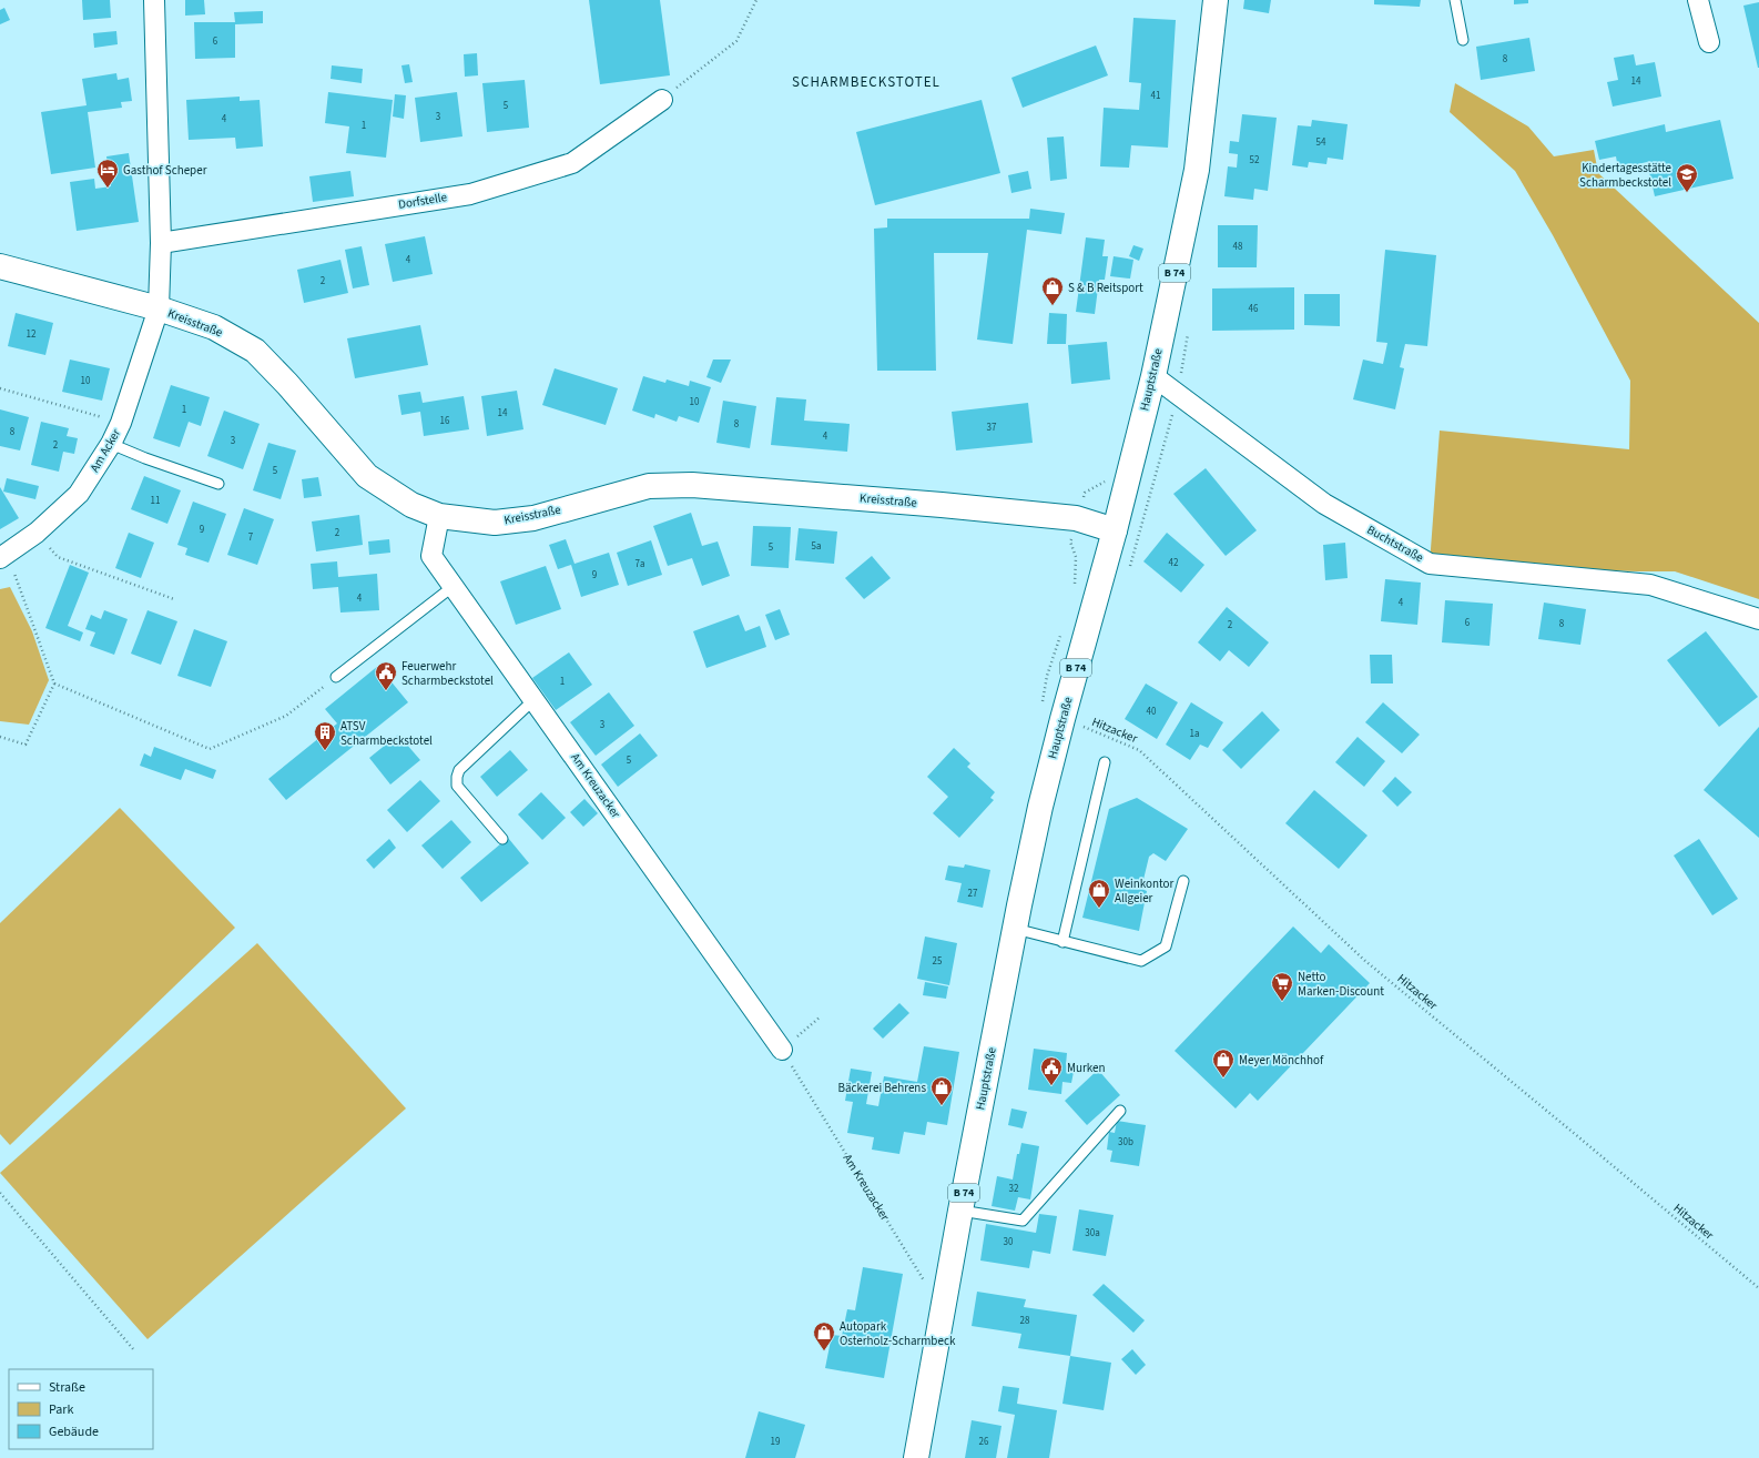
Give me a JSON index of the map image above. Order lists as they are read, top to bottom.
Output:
{
  "streets": {
    "main road": ["B 74", "Kreisstraße", "Hauptstraße"],
    "street": [
      "Dorfstelle",
      "Am Acker",
      "Buchtstraße",
      "Am Kreuzacker"
    ],
    "path": ["Hitzacker"]
  },
  "crossings": [
    ["Dorfstelle", "Am Acker"],
    ["Kreisstraße", "Hauptstraße"],
    ["Kreisstraße", "Am Acker"],
    ["Kreisstraße", "Am Kreuzacker"],
    ["Hauptstraße", "Buchtstraße"],
    ["Hauptstraße", "Hitzacker"],
    ["Hauptstraße", "Am Kreuzacker"]
  ],
  "districts": ["SCHARMBECKSTOTEL"],
  "places": {
    "hotel": ["Gasthof Scheper"],
    "school or university": ["Kindertagesstätte Scharmbeckstotel"],
    "shop": [
      "S & B Reitsport",
      "Weinkontor Allgeier",
      "Meyer Mönchhof",
      "Bäckerei Behrens",
      "Autopark Osterholz-Scharmbeck"
    ],
    "public building": ["Feuerwehr Scharmbeckstotel", "Murken"],
    "building": ["ATSV Scharmbeckstotel"],
    "supermarket": ["Netto Marken-Discount"]
  },
  "house_numbers": [
    "6",
    "8",
    "14",
    "41",
    "5",
    "3",
    "4",
    "1",
    "54",
    "52",
    "48",
    "4",
    "2",
    "46",
    "12",
    "10",
    "10",
    "1",
    "14",
    "16",
    "8",
    "37",
    "8",
    "4",
    "3",
    "2",
    "5",
    "11",
    "9",
    "2",
    "7",
    "5a",
    "5",
    "42",
    "7a",
    "9",
    "4",
    "4",
    "6",
    "8",
    "2",
    "1",
    "40",
    "3",
    "1a",
    "5",
    "27",
    "25",
    "30b",
    "32",
    "30a",
    "30",
    "28",
    "19",
    "26"
  ],
  "legend": ["Straße", "Park", "Gebäude"]
}
